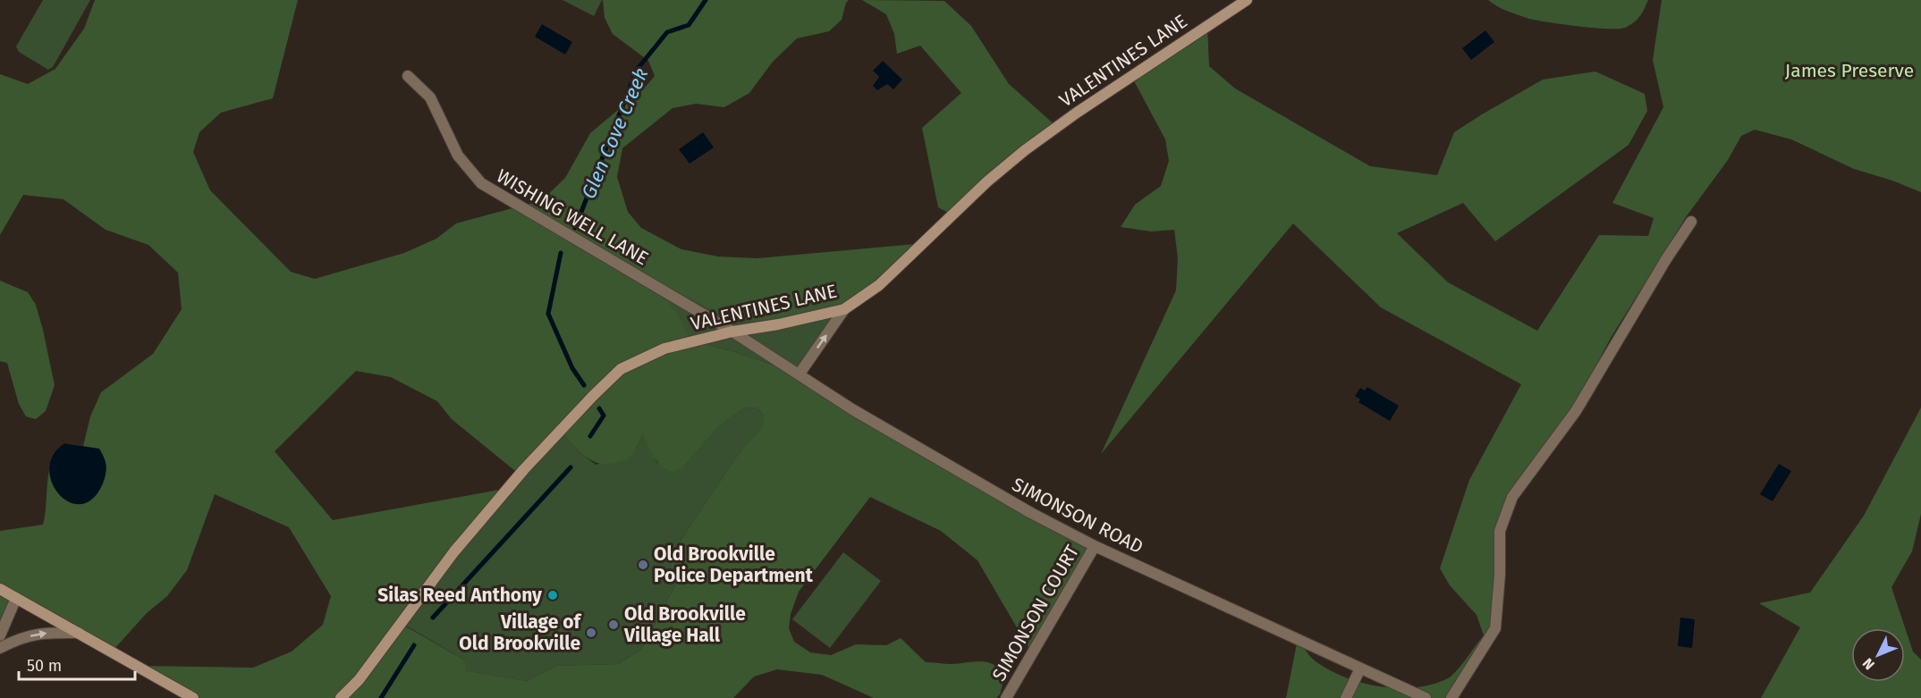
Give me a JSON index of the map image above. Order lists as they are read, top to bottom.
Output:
{
  "streets": {
    "street": [
      "VALENTINES LANE",
      "WISHING WELL LANE",
      "SIMONSON ROAD",
      "SIMONSON COURT"
    ]
  },
  "crossings": [
    ["VALENTINES LANE", "WISHING WELL LANE"],
    ["VALENTINES LANE", "SIMONSON ROAD"],
    ["WISHING WELL LANE", "SIMONSON ROAD"],
    ["SIMONSON ROAD", "SIMONSON COURT"]
  ],
  "water": ["Glen Cove Creek"],
  "parks": ["James Preserve"],
  "places": [
    "Old Brookville Police Department",
    "Silas Reed Anthony",
    "Old Brookville Village Hall",
    "Village of Old Brookville"
  ],
  "scale_bar": "50 m",
  "north": "bottom left"
}
